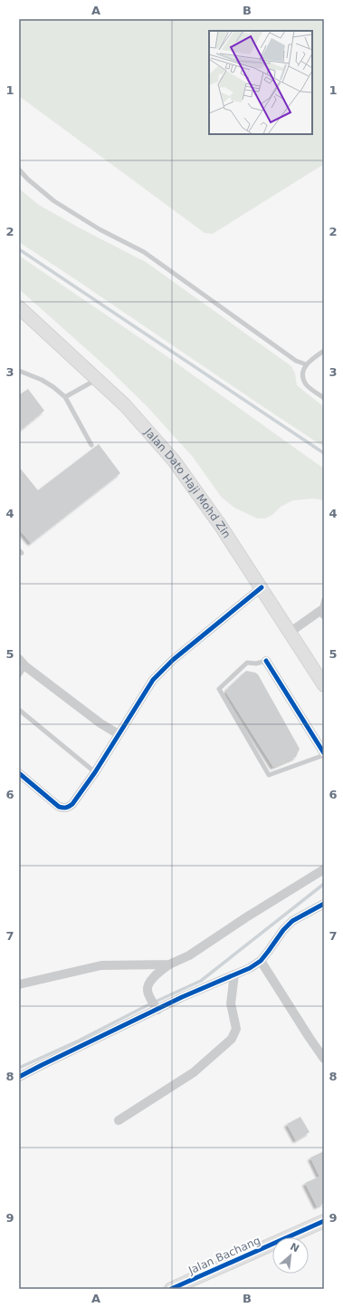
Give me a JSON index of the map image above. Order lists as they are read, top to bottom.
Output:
{
  "streets": {
    "main road": ["Jalan Dato Haji Mohd Zin", "Jalan Bachang"]
  },
  "north": "top right",
  "grid": {
    "columns": ["A", "B"],
    "rows": [
      "1",
      "2",
      "3",
      "4",
      "5",
      "6",
      "7",
      "8",
      "9"
    ]
  }
}
